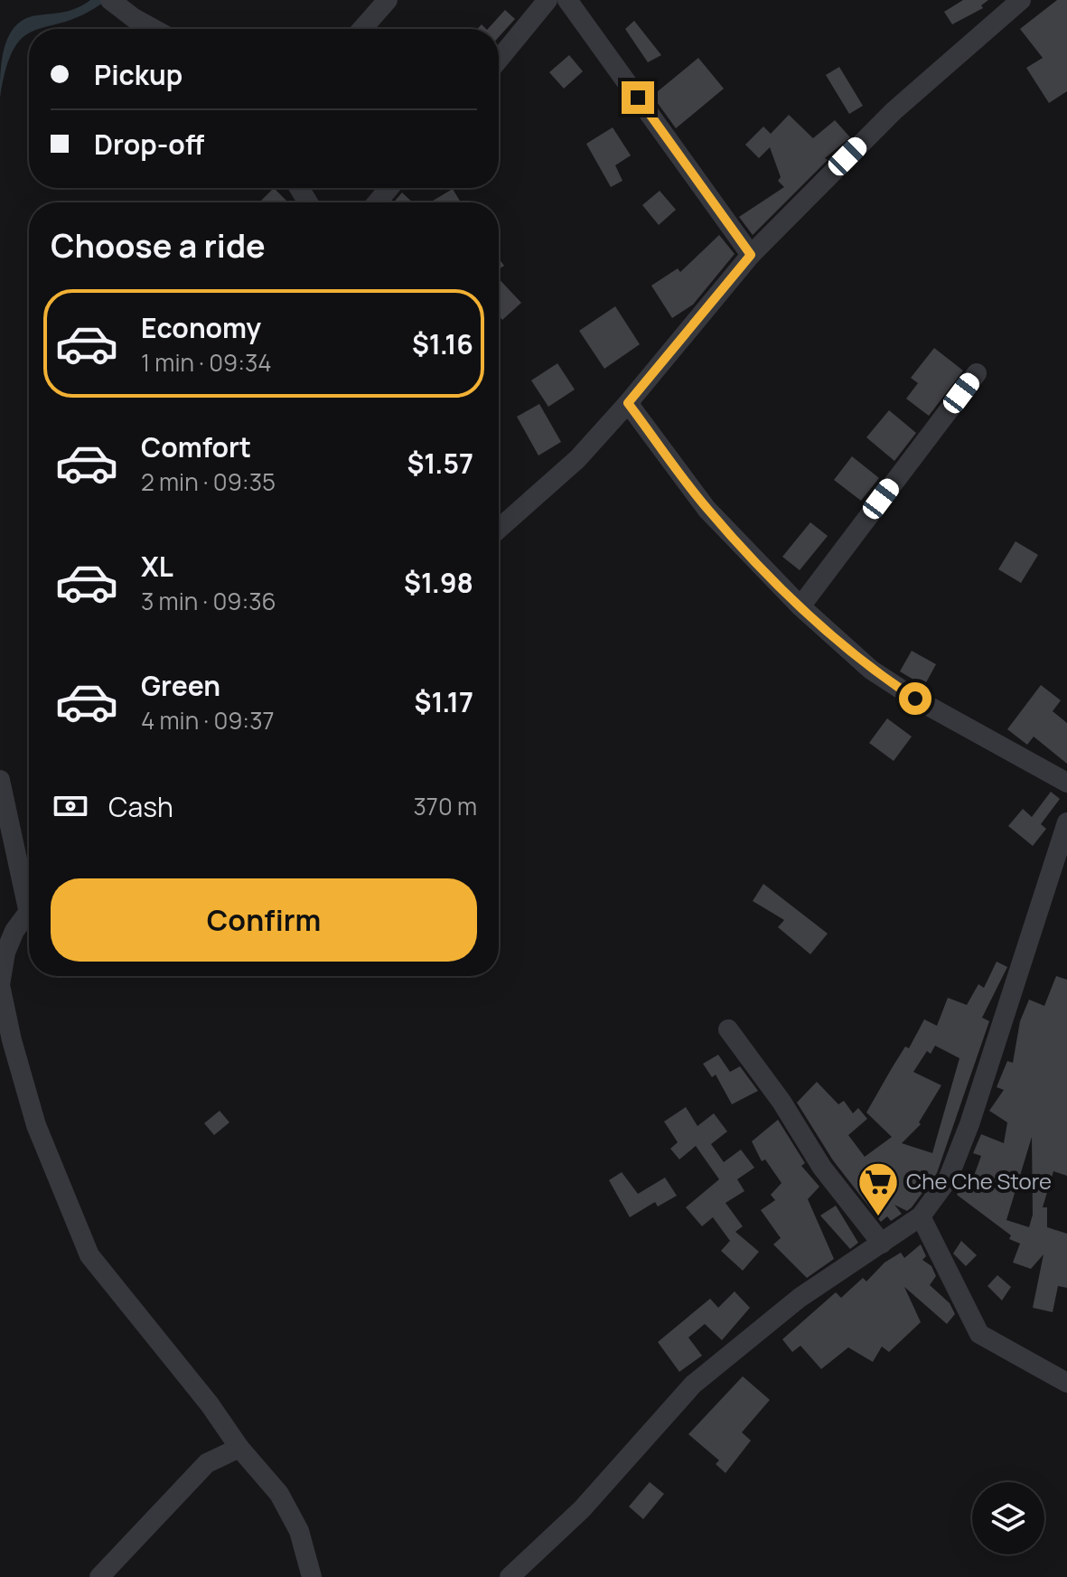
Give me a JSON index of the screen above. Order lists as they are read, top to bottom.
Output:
{
  "places": {
    "supermarket": ["Che Che Store"]
  },
  "page": {
    "banner": ["Pickup", "Drop-off"],
    "heading": "Choose a ride",
    "list": [
      {
        "name": "Economy",
        "note": "1 min · 09:34",
        "value": "$1.16"
      },
      {
        "name": "Comfort",
        "note": "2 min · 09:35",
        "value": "$1.57"
      },
      {
        "name": "XL",
        "note": "3 min · 09:36",
        "value": "$1.98"
      },
      {
        "name": "Green",
        "note": "4 min · 09:37",
        "value": "$1.17"
      }
    ],
    "pay": ["Cash", "370 m"],
    "buttons": "Confirm"
  }
}
